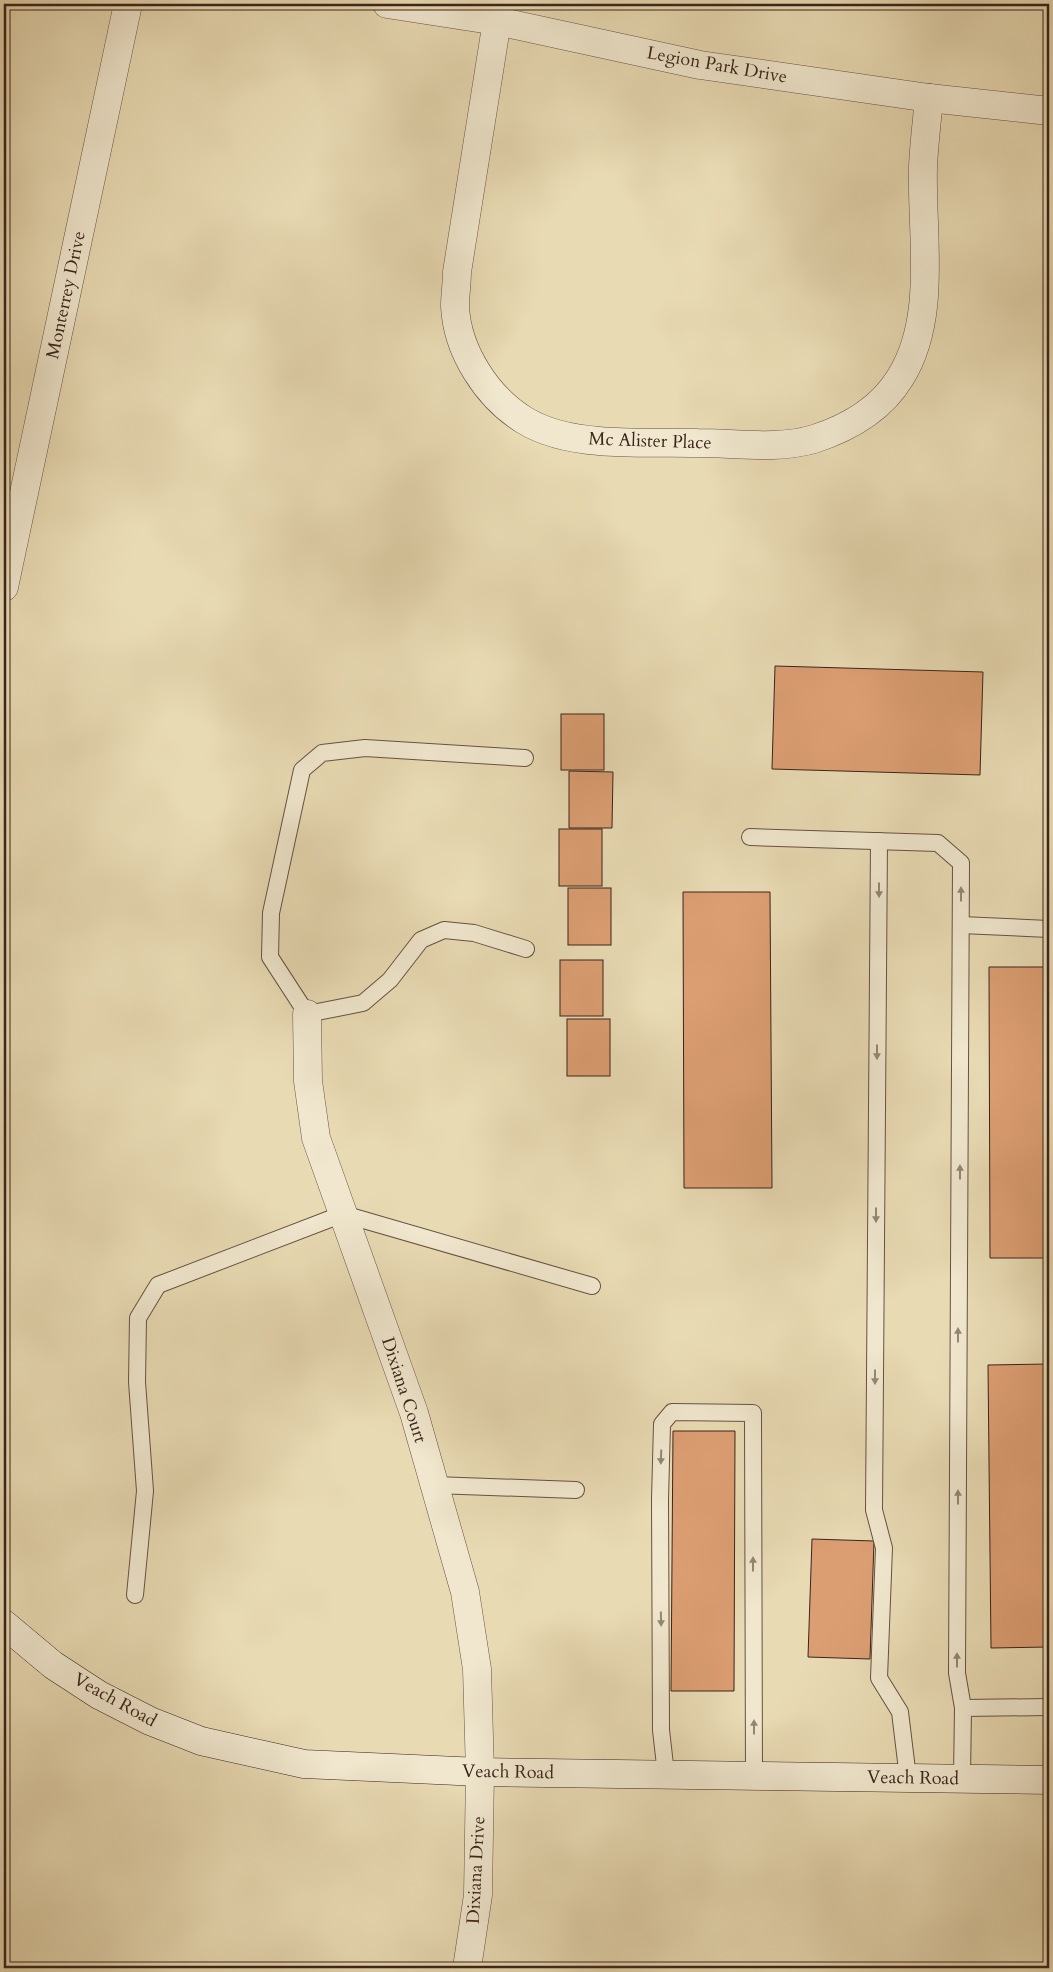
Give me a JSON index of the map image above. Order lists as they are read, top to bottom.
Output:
{
  "streets": {
    "street": [
      "Legion Park Drive",
      "Monterrey Drive",
      "Mc Alister Place",
      "Dixiana Court",
      "Veach Road",
      "Dixiana Drive"
    ]
  },
  "crossings": [
    ["Legion Park Drive", "Mc Alister Place"],
    ["Dixiana Court", "Veach Road"],
    ["Dixiana Court", "Dixiana Drive"],
    ["Veach Road", "Dixiana Drive"]
  ]
}
